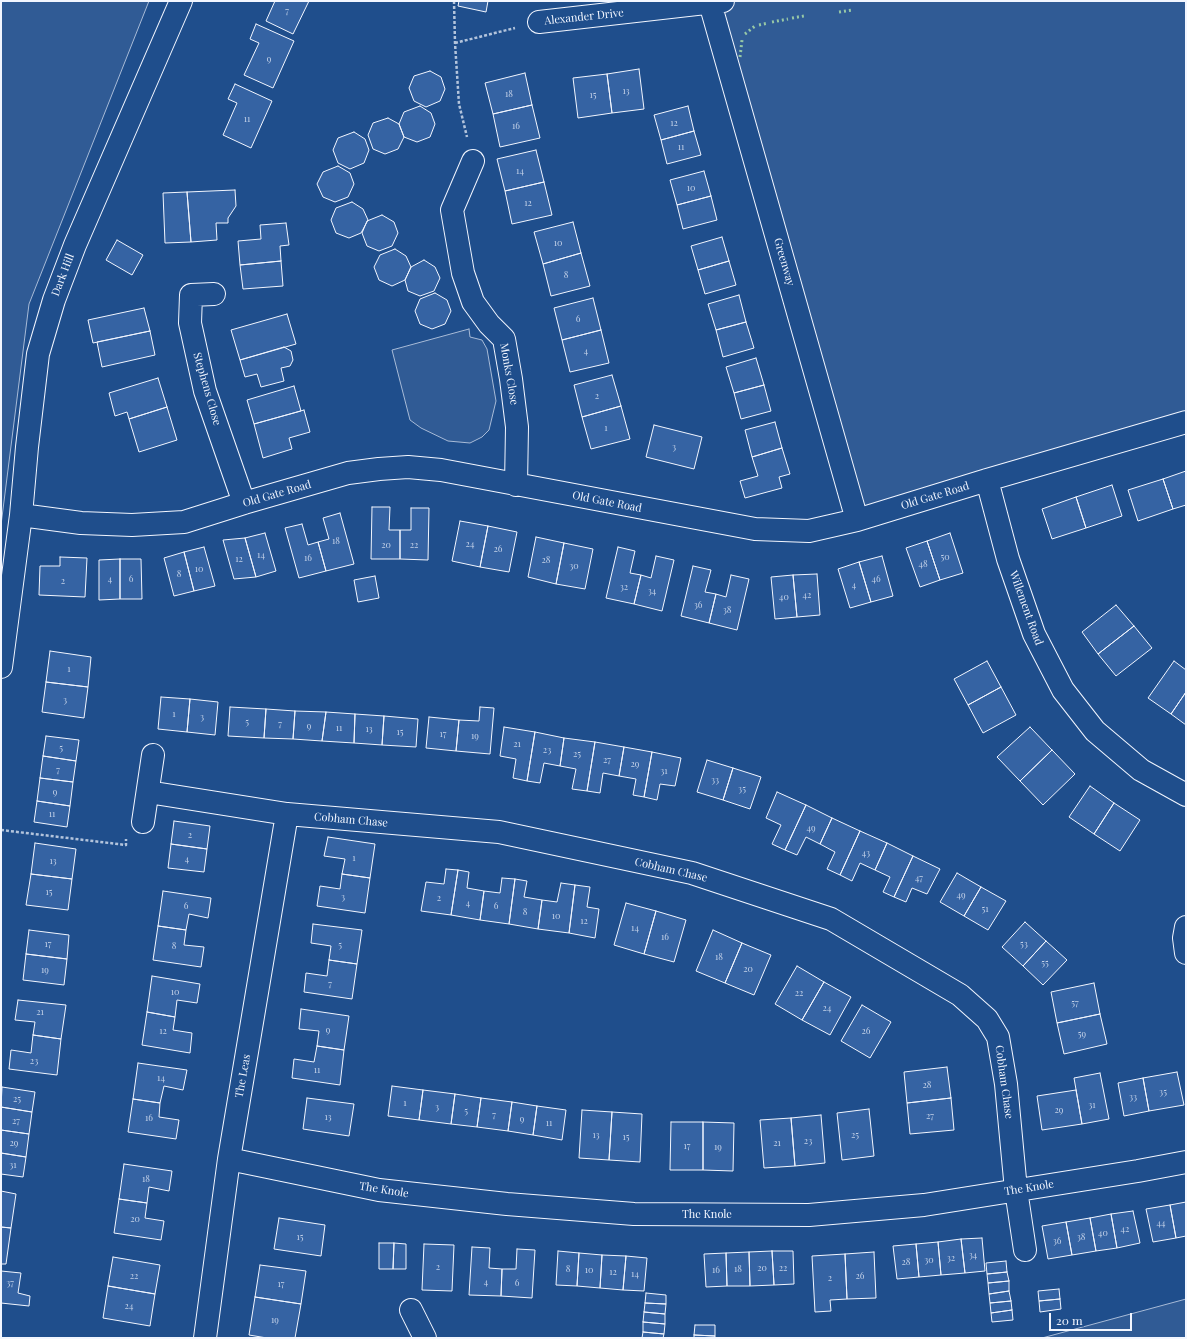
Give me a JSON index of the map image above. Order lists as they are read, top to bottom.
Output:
{
  "streets": {
    "street": [
      "Alexander Drive",
      "Greenway",
      "Dark Hill",
      "Monks Close",
      "Stephens Close",
      "Old Gate Road",
      "Willement Road",
      "Cobham Chase",
      "The Leas",
      "The Knole"
    ]
  },
  "crossings": [
    ["Alexander Drive", "Greenway"],
    ["Greenway", "Old Gate Road"],
    ["Dark Hill", "Old Gate Road"],
    ["Monks Close", "Old Gate Road"],
    ["Stephens Close", "Old Gate Road"],
    ["Old Gate Road", "Willement Road"],
    ["Cobham Chase", "The Leas"],
    ["Cobham Chase", "The Knole"],
    ["The Leas", "The Knole"]
  ],
  "house_numbers": [
    "7",
    "9",
    "13",
    "18",
    "15",
    "11",
    "12",
    "16",
    "11",
    "14",
    "10",
    "12",
    "10",
    "8",
    "6",
    "4",
    "2",
    "1",
    "3",
    "18",
    "24",
    "20",
    "22",
    "26",
    "14",
    "50",
    "16",
    "12",
    "28",
    "48",
    "30",
    "10",
    "8",
    "4",
    "6",
    "46",
    "2",
    "4",
    "32",
    "34",
    "42",
    "40",
    "36",
    "38",
    "1",
    "3",
    "1",
    "3",
    "5",
    "7",
    "9",
    "11",
    "13",
    "15",
    "17",
    "19",
    "21",
    "5",
    "23",
    "25",
    "27",
    "29",
    "7",
    "31",
    "33",
    "35",
    "9",
    "11",
    "49",
    "2",
    "43",
    "1",
    "4",
    "13",
    "47",
    "15",
    "49",
    "3",
    "2",
    "4",
    "6",
    "6",
    "51",
    "8",
    "10",
    "12",
    "14",
    "16",
    "17",
    "53",
    "5",
    "8",
    "18",
    "55",
    "20",
    "19",
    "7",
    "10",
    "22",
    "57",
    "24",
    "21",
    "9",
    "12",
    "26",
    "59",
    "23",
    "11",
    "14",
    "28",
    "35",
    "33",
    "25",
    "1",
    "31",
    "3",
    "29",
    "5",
    "7",
    "27",
    "13",
    "16",
    "9",
    "27",
    "11",
    "13",
    "25",
    "15",
    "23",
    "29",
    "21",
    "17",
    "19",
    "31",
    "18",
    "20",
    "44",
    "42",
    "40",
    "15",
    "38",
    "36",
    "34",
    "32",
    "30",
    "28",
    "2",
    "20",
    "22",
    "8",
    "18",
    "10",
    "16",
    "12",
    "14",
    "22",
    "26",
    "2",
    "4",
    "37",
    "6",
    "17",
    "24",
    "19"
  ],
  "scale_bar": "20 m"
}
